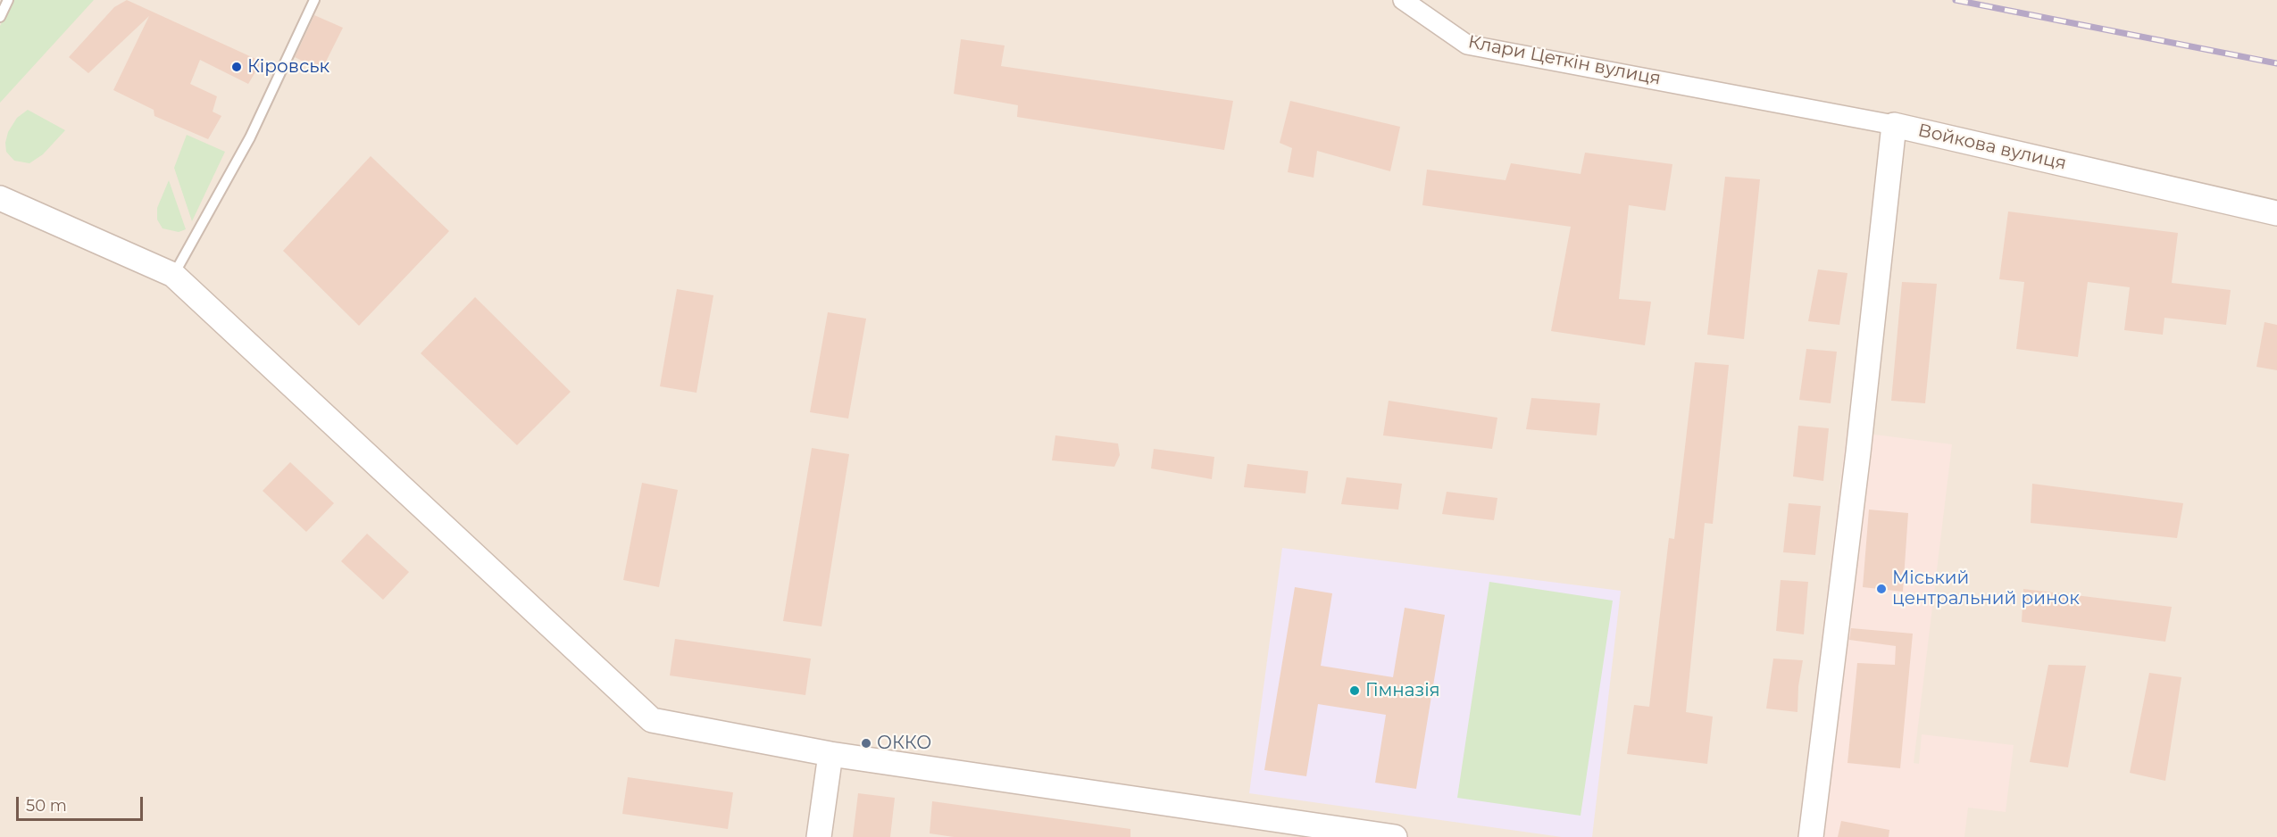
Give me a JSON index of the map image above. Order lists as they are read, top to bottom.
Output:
{
  "streets": {
    "street": ["Клари Цеткін вулиця", "Войкова вулиця"]
  },
  "crossings": [
    ["Клари Цеткін вулиця", "Войкова вулиця"]
  ],
  "places": [
    "Кіровськ",
    "Міський центральний ринок",
    "Гімназія",
    "ОККО"
  ],
  "scale_bar": "50 m"
}
